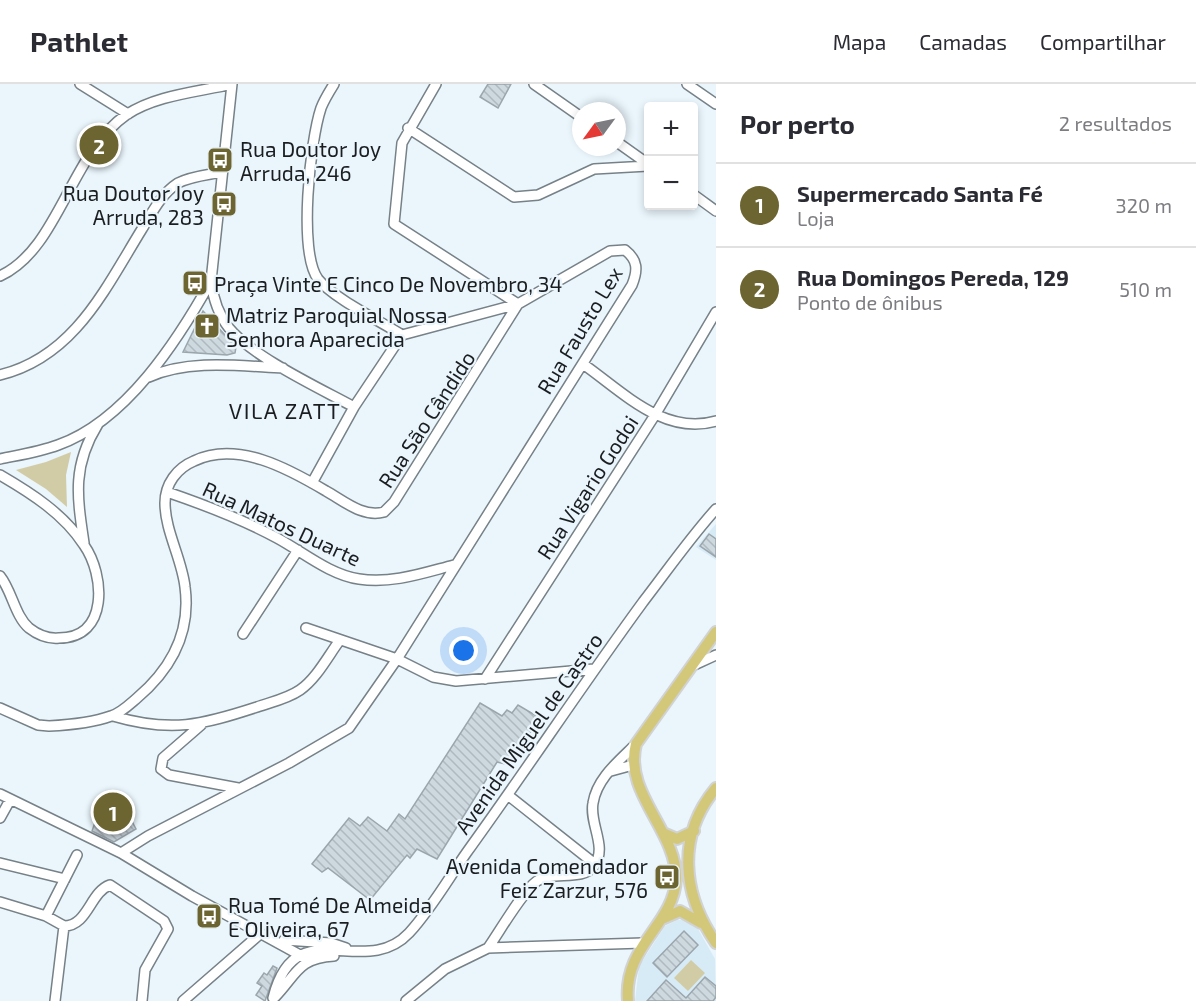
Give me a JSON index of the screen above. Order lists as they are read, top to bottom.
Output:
{
  "streets": {
    "street": [
      "Rua Fausto Lex",
      "Rua São Cândido",
      "Rua Vigario Godoi",
      "Rua Matos Duarte",
      "Avenida Miguel de Castro"
    ]
  },
  "crossings": [
    ["Rua Fausto Lex", "Rua São Cândido"],
    ["Rua Fausto Lex", "Rua Matos Duarte"],
    ["Rua São Cândido", "Rua Matos Duarte"]
  ],
  "districts": ["VILA ZATT"],
  "places": {
    "bus stop": [
      "Rua Doutor Joy Arruda, 246",
      "Rua Doutor Joy Arruda, 283",
      "Praça Vinte E Cinco De Novembro, 34",
      "Avenida Comendador Feiz Zarzur, 576",
      "Rua Tomé De Almeida E Oliveira, 67"
    ],
    "church": ["Matriz Paroquial Nossa Senhora Aparecida"]
  },
  "north": "bottom left",
  "page": {
    "header": "Pathlet",
    "nav": ["Mapa", "Camadas", "Compartilhar"],
    "heading": ["Por perto", "2 resultados"],
    "map_buttons": ["+", "−"],
    "pins": ["2", "1"],
    "list": [
      {
        "mark": "1",
        "name": "Supermercado Santa Fé",
        "note": "Loja",
        "value": "320 m"
      },
      {
        "mark": "2",
        "name": "Rua Domingos Pereda, 129",
        "note": "Ponto de ônibus",
        "value": "510 m"
      }
    ]
  }
}
